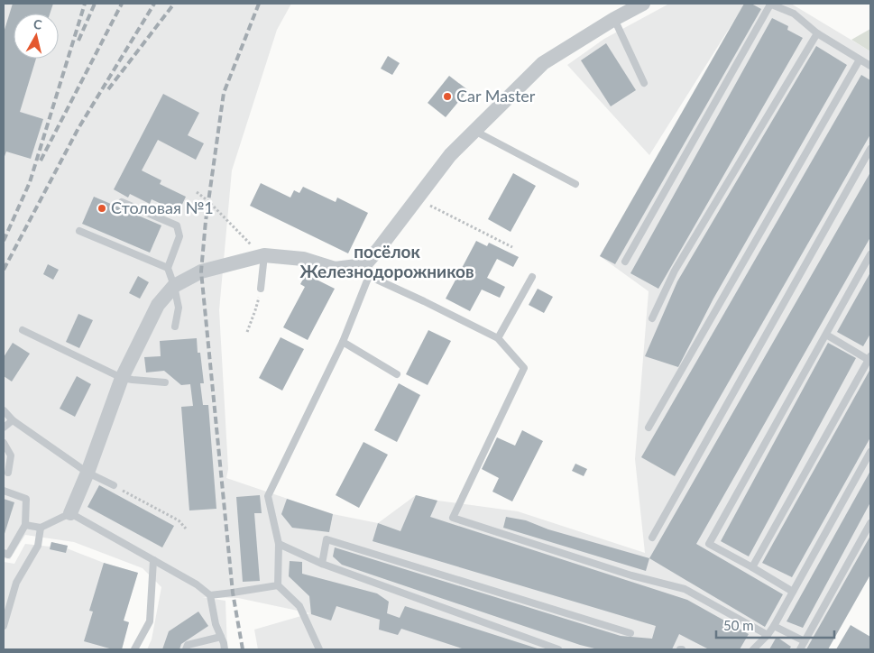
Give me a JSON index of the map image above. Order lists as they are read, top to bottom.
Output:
{
  "districts": ["посёлок Железнодорожников"],
  "places": ["Car Master", "Столовая №1"],
  "scale_bar": "50 m",
  "north": "top"
}
